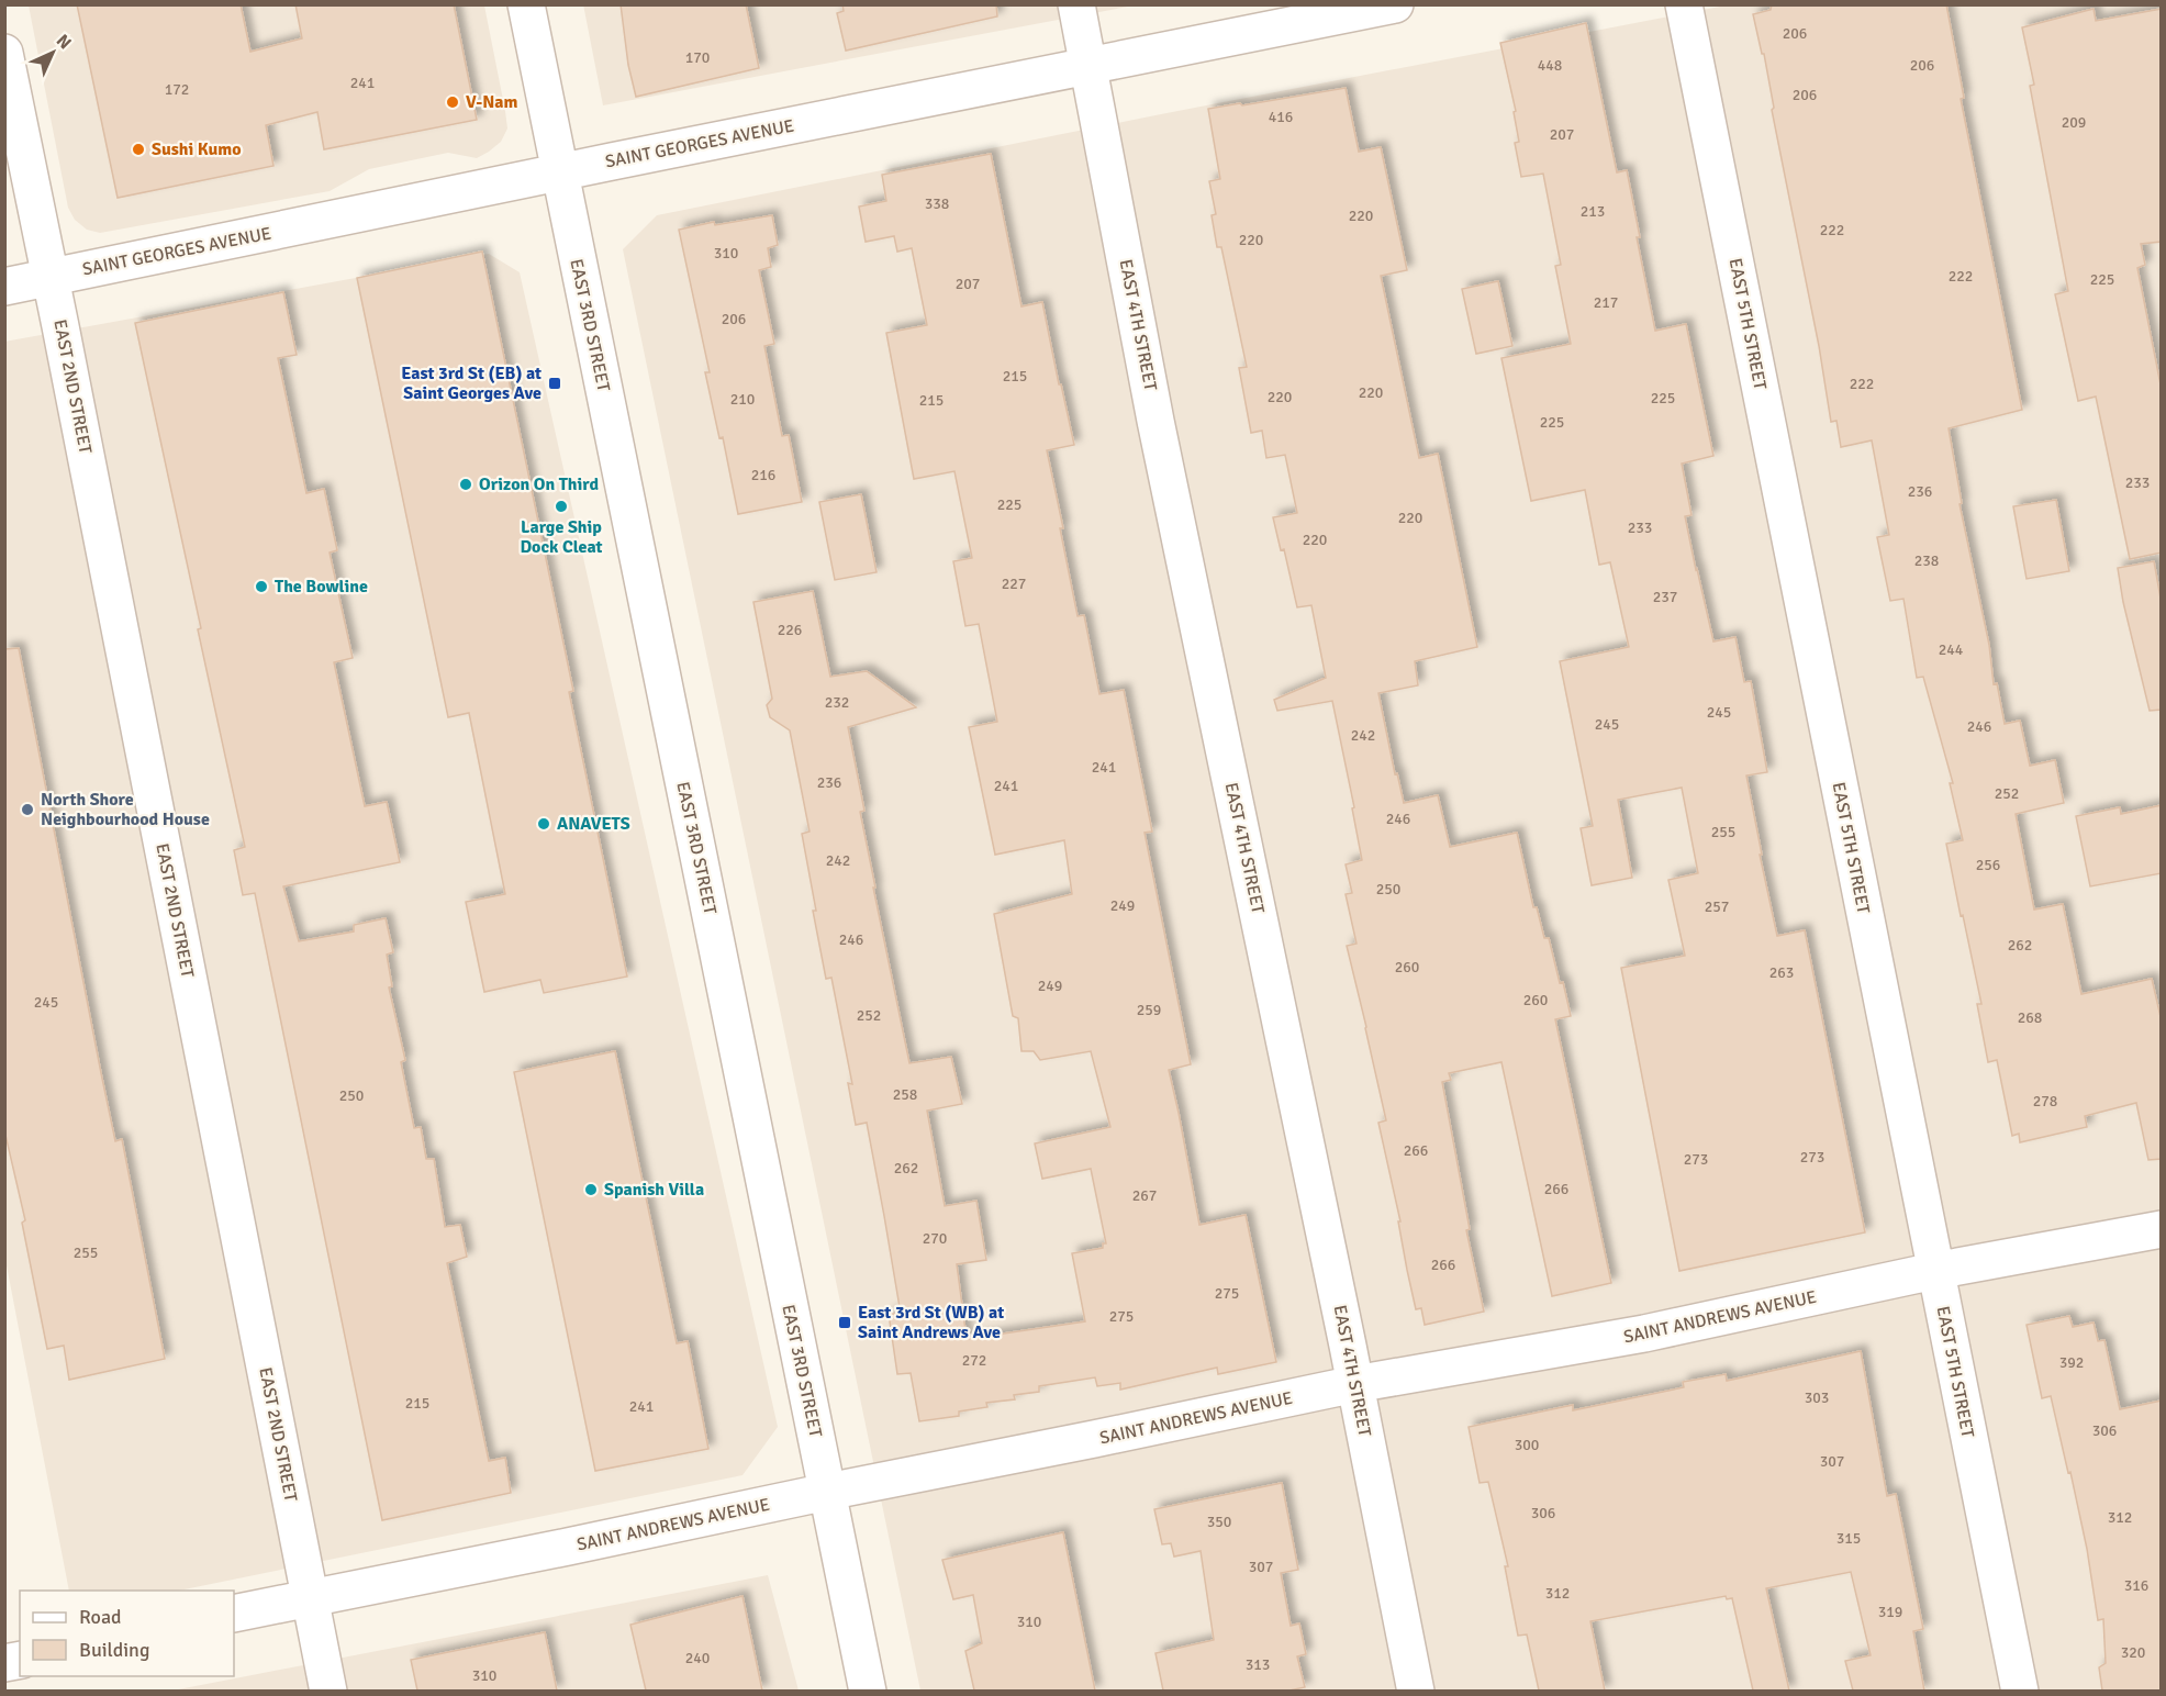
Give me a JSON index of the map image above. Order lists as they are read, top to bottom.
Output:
{
  "streets": {
    "street": [
      "SAINT GEORGES AVENUE",
      "EAST 5TH STREET",
      "EAST 3RD STREET",
      "EAST 4TH STREET",
      "EAST 2ND STREET",
      "SAINT ANDREWS AVENUE"
    ]
  },
  "crossings": [
    ["SAINT GEORGES AVENUE", "EAST 3RD STREET"],
    ["SAINT GEORGES AVENUE", "EAST 4TH STREET"],
    ["SAINT GEORGES AVENUE", "EAST 2ND STREET"],
    ["EAST 5TH STREET", "SAINT ANDREWS AVENUE"],
    ["EAST 3RD STREET", "SAINT ANDREWS AVENUE"],
    ["EAST 4TH STREET", "SAINT ANDREWS AVENUE"],
    ["EAST 2ND STREET", "SAINT ANDREWS AVENUE"]
  ],
  "places": {
    "other": [
      "V-Nam",
      "Sushi Kumo",
      "Orizon On Third",
      "Large Ship Dock Cleat",
      "The Bowline",
      "North Shore Neighbourhood House",
      "ANAVETS",
      "Spanish Villa"
    ],
    "transit": ["East 3rd St (EB) at Saint Georges Ave", "East 3rd St (WB) at Saint Andrews Ave"]
  },
  "house_numbers": [
    "206",
    "170",
    "448",
    "206",
    "241",
    "172",
    "206",
    "416",
    "209",
    "207",
    "338",
    "213",
    "220",
    "222",
    "220",
    "310",
    "222",
    "225",
    "207",
    "217",
    "206",
    "215",
    "222",
    "220",
    "220",
    "225",
    "210",
    "215",
    "225",
    "216",
    "233",
    "236",
    "225",
    "220",
    "233",
    "220",
    "238",
    "227",
    "237",
    "226",
    "244",
    "232",
    "245",
    "245",
    "246",
    "242",
    "241",
    "236",
    "241",
    "252",
    "246",
    "255",
    "242",
    "256",
    "250",
    "249",
    "257",
    "246",
    "262",
    "260",
    "263",
    "249",
    "260",
    "245",
    "259",
    "252",
    "268",
    "258",
    "250",
    "278",
    "266",
    "273",
    "273",
    "262",
    "266",
    "267",
    "270",
    "255",
    "266",
    "275",
    "275",
    "272",
    "392",
    "303",
    "215",
    "241",
    "306",
    "300",
    "307",
    "306",
    "312",
    "350",
    "315",
    "307",
    "316",
    "312",
    "319",
    "310",
    "320",
    "240",
    "313",
    "310"
  ],
  "legend": ["Road", "Building"],
  "north": "top right"
}
